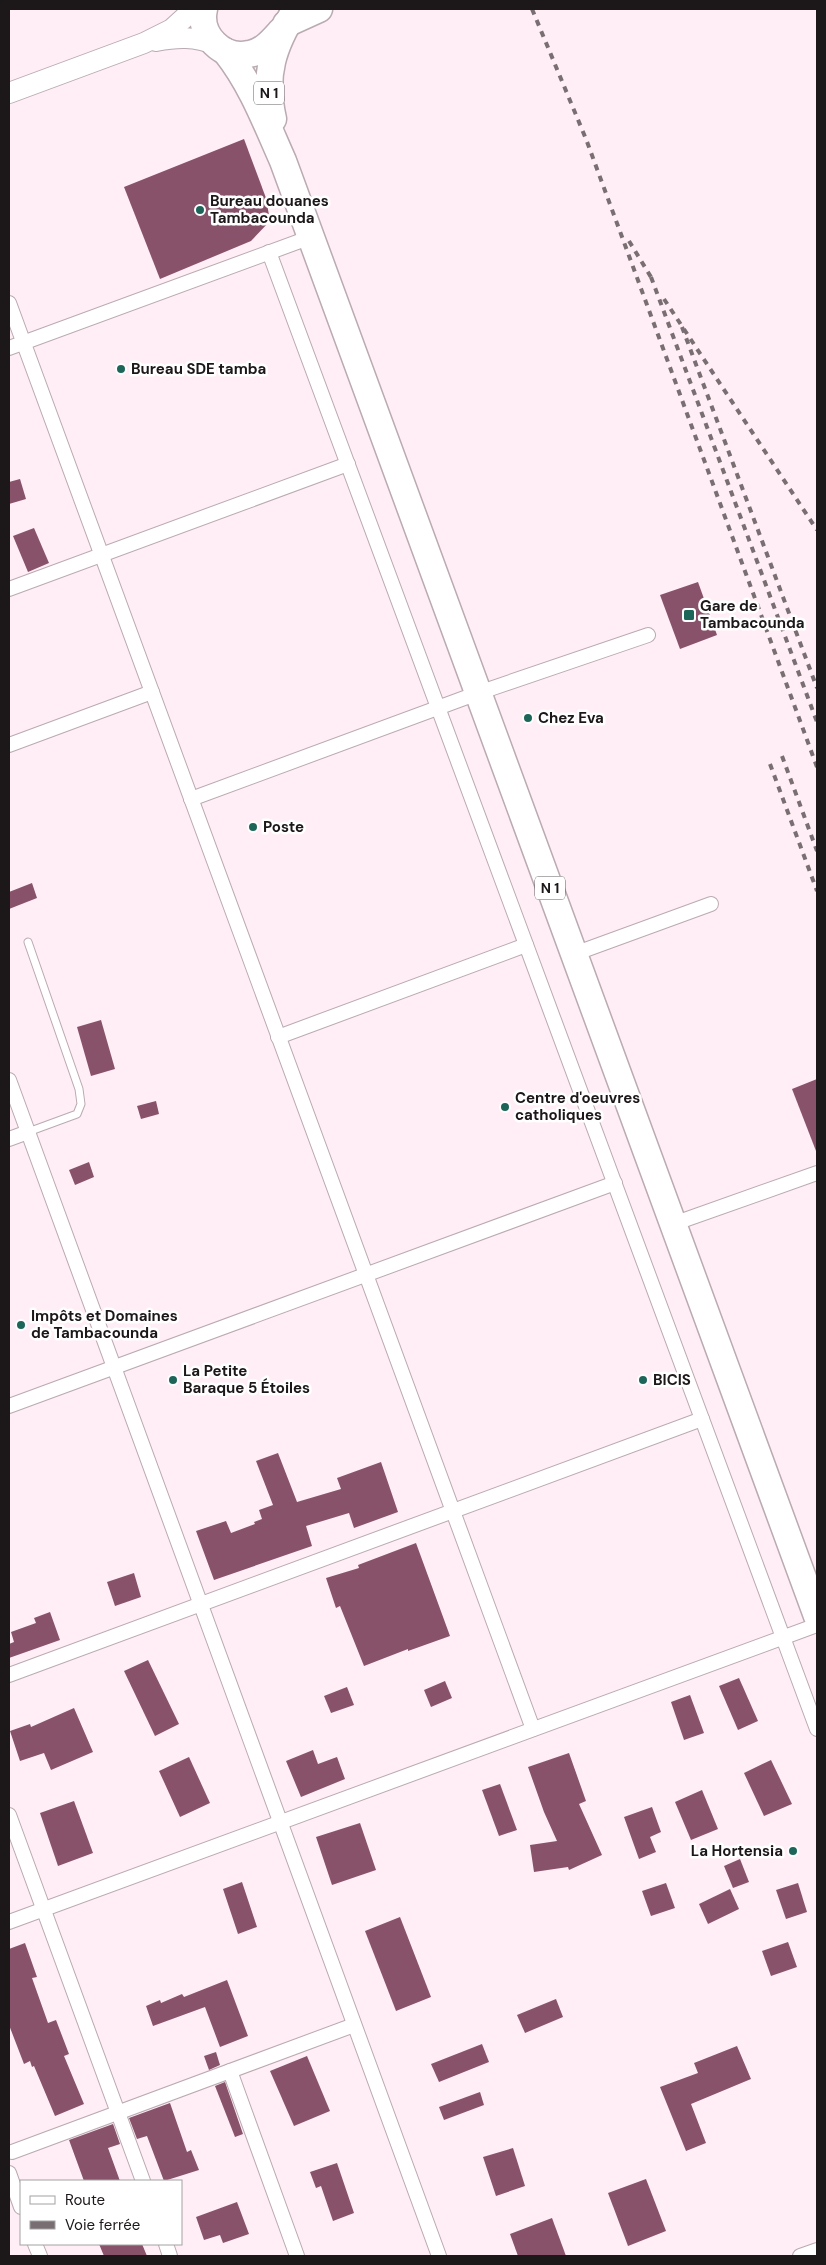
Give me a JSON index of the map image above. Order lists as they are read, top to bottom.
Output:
{
  "streets": {
    "highway": ["N 1"]
  },
  "places": {
    "other": [
      "Bureau douanes Tambacounda",
      "Bureau SDE tamba",
      "Chez Eva",
      "Poste",
      "Centre d'oeuvres catholiques",
      "Impôts et Domaines de Tambacounda",
      "La Petite Baraque 5 Étoiles",
      "BICIS",
      "La Hortensia"
    ],
    "transit": ["Gare de Tambacounda"]
  },
  "legend": ["Route", "Voie ferrée"]
}
